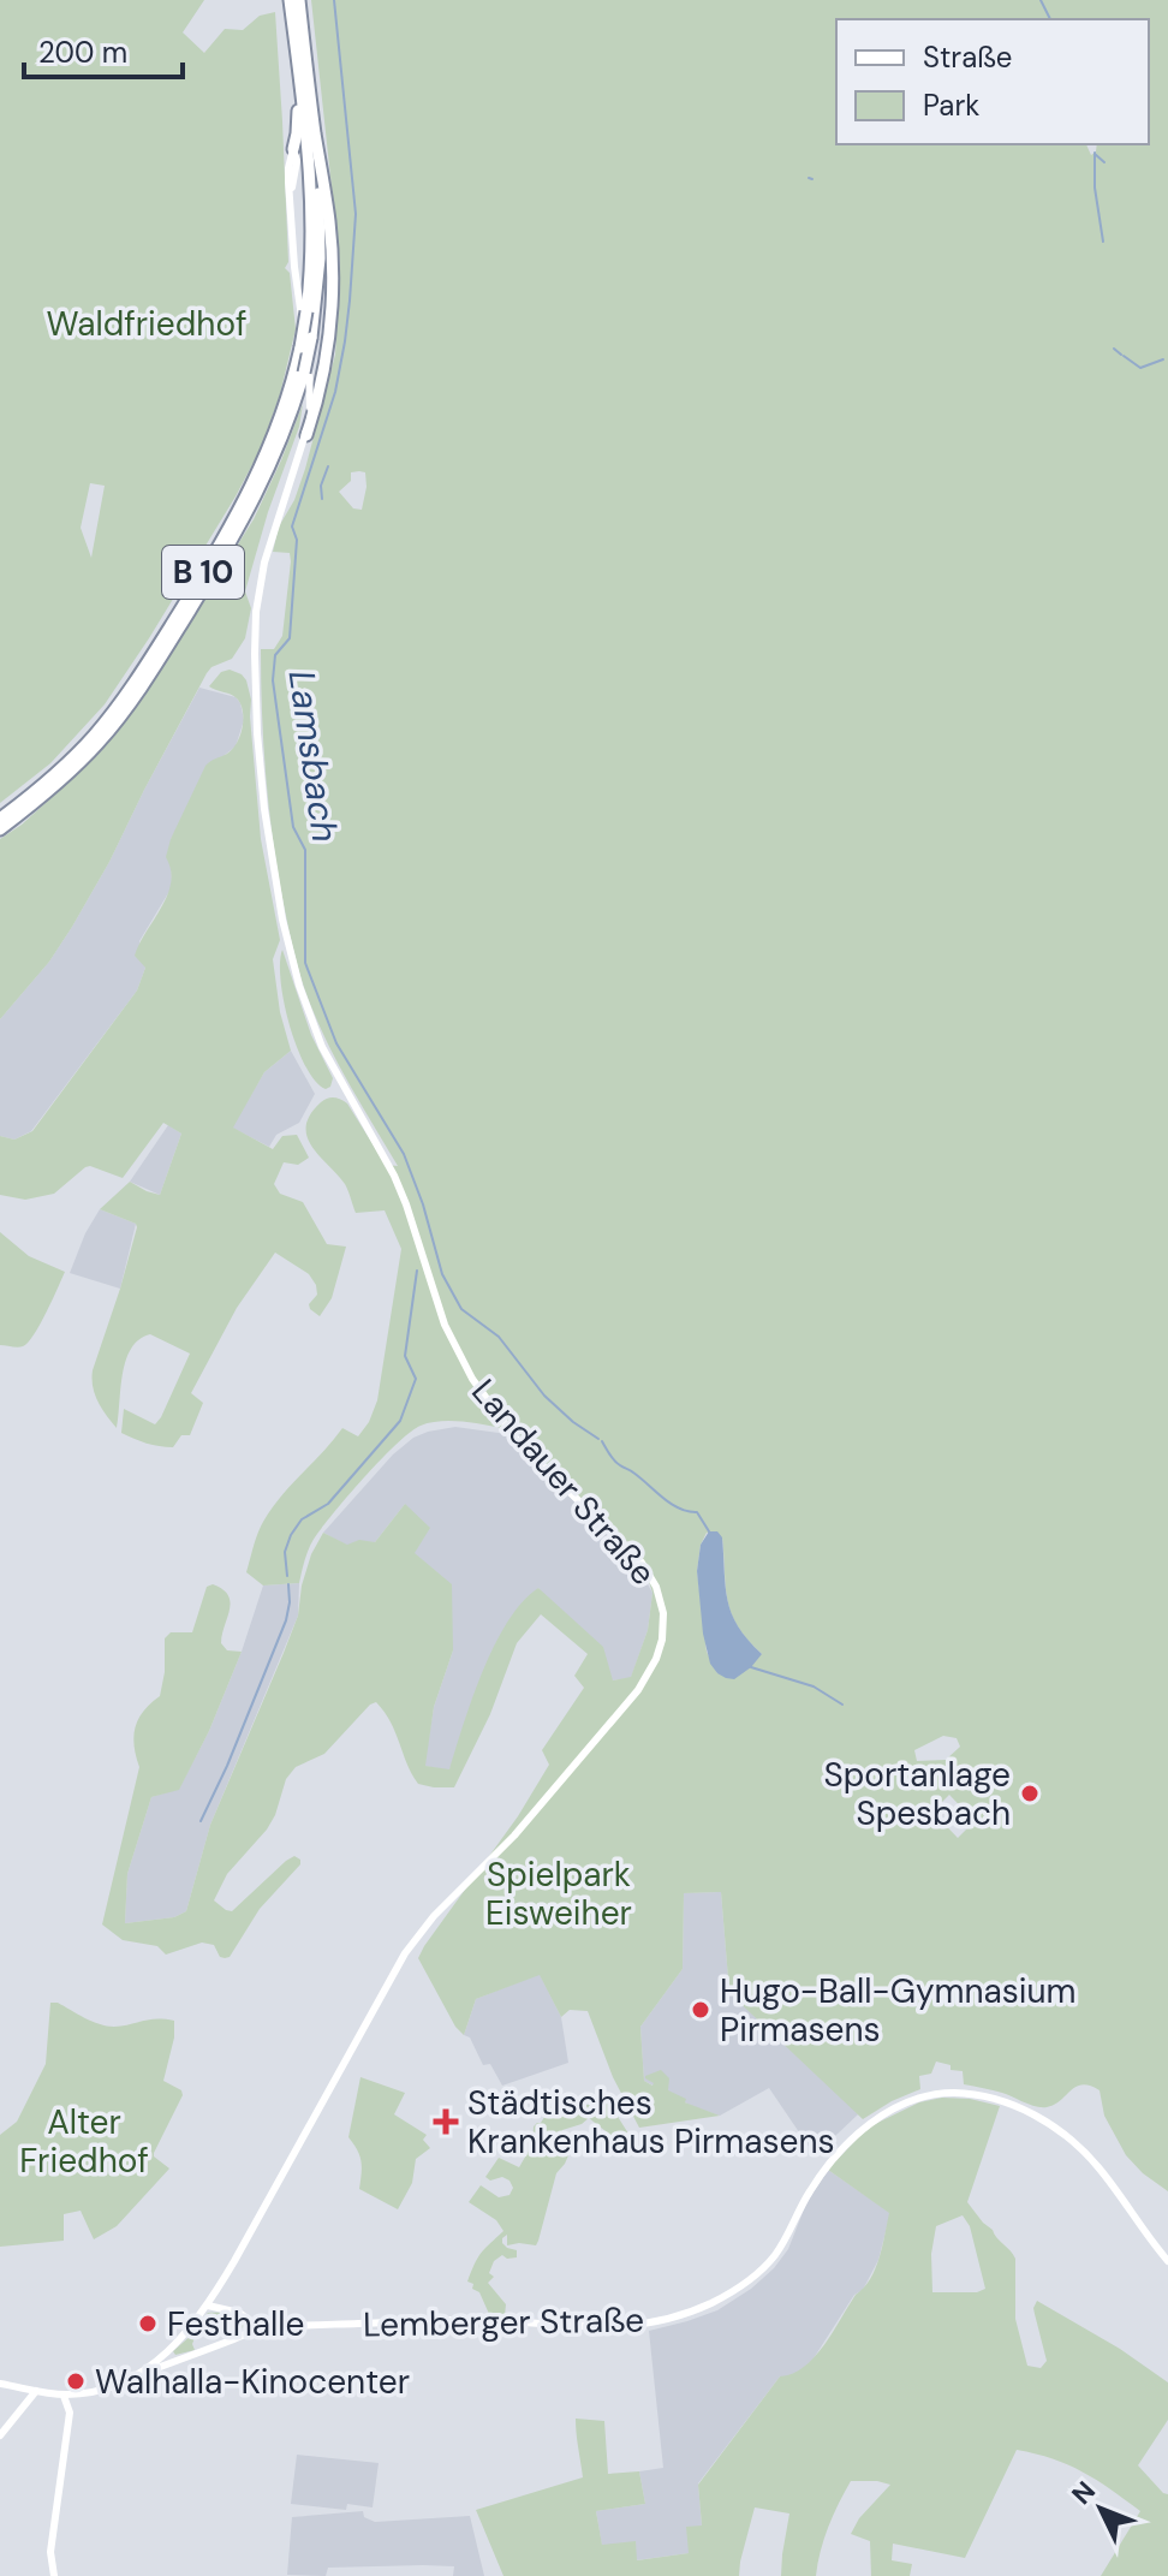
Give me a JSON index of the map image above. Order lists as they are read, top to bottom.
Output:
{
  "streets": {
    "highway": ["B 10"],
    "main road": ["Landauer Straße", "Lemberger Straße"]
  },
  "crossings": [
    ["Landauer Straße", "Lemberger Straße"]
  ],
  "water": ["Lamsbach"],
  "parks": ["Waldfriedhof", "Spielpark Eisweiher", "Alter Friedhof"],
  "places": {
    "other": [
      "Sportanlage Spesbach",
      "Hugo-Ball-Gymnasium Pirmasens",
      "Festhalle",
      "Walhalla-Kinocenter"
    ],
    "health": ["Städtisches Krankenhaus Pirmasens"]
  },
  "legend": ["Straße", "Park"],
  "scale_bar": "200 m",
  "north": "top left"
}
